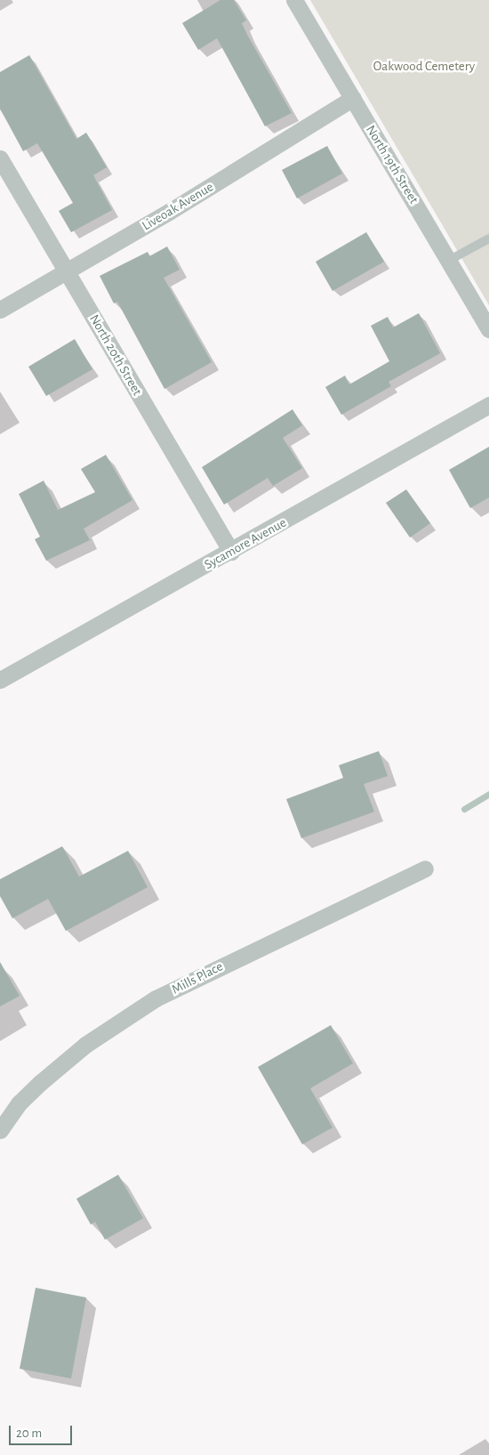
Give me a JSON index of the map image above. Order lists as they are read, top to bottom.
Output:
{
  "streets": {
    "street": [
      "North 19th Street",
      "Liveoak Avenue",
      "North 20th Street",
      "Sycamore Avenue",
      "Mills Place"
    ]
  },
  "crossings": [
    ["North 19th Street", "Liveoak Avenue"],
    ["Liveoak Avenue", "North 20th Street"],
    ["North 20th Street", "Sycamore Avenue"]
  ],
  "parks": ["Oakwood Cemetery"],
  "scale_bar": "20 m"
}
